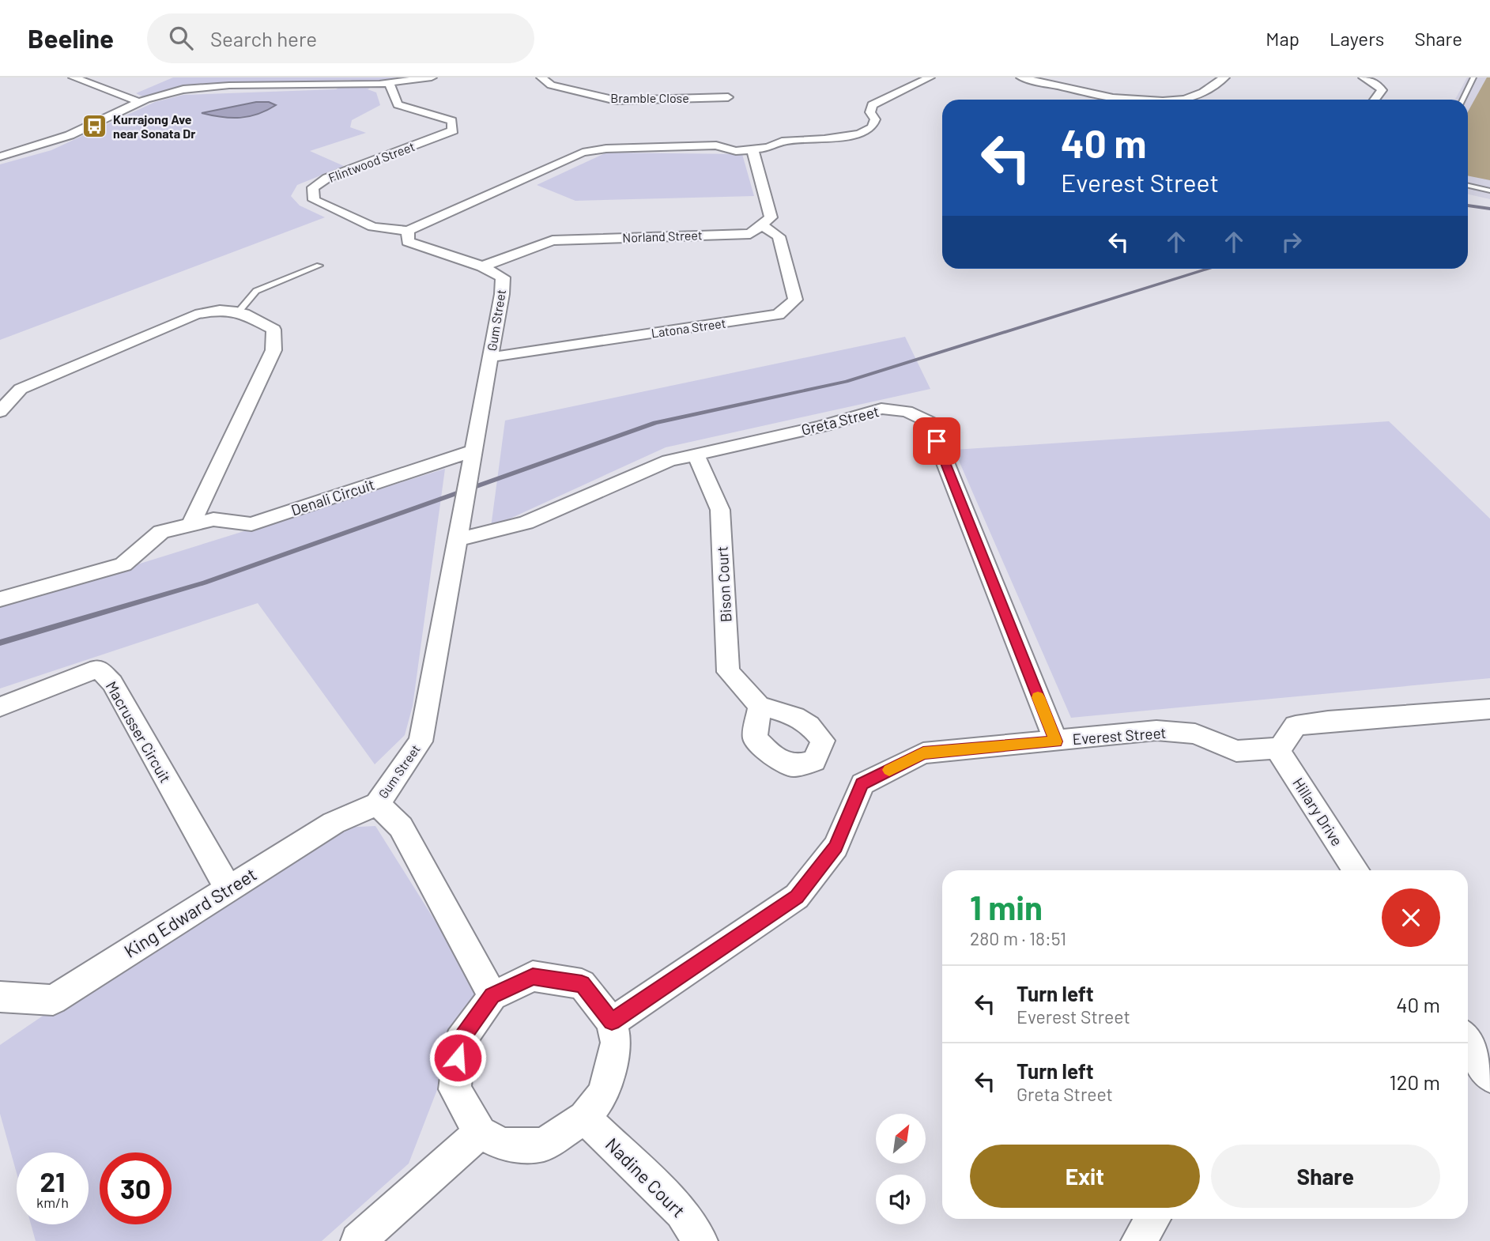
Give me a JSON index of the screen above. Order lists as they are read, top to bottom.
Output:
{
  "streets": {
    "street": [
      "Bramble Close",
      "Flintwood Street",
      "Norland Street",
      "Gum Street",
      "Latona Street",
      "Greta Street",
      "Denali Circuit",
      "Bison Court",
      "Macrusser Circuit",
      "Everest Street",
      "Hillary Drive",
      "King Edward Street",
      "Nadine Court"
    ]
  },
  "crossings": [
    ["Flintwood Street", "Gum Street"],
    ["Norland Street", "Gum Street"],
    ["Norland Street", "Latona Street"],
    ["Gum Street", "Latona Street"],
    ["Gum Street", "Greta Street"],
    ["Gum Street", "Denali Circuit"],
    ["Gum Street", "Everest Street"],
    ["Gum Street", "King Edward Street"],
    ["Gum Street", "Nadine Court"],
    ["Greta Street", "Bison Court"],
    ["Greta Street", "Everest Street"],
    ["Macrusser Circuit", "King Edward Street"],
    ["Everest Street", "Hillary Drive"],
    ["Everest Street", "Nadine Court"]
  ],
  "places": {
    "bus stop": ["Kurrajong Ave near Sonata Dr"]
  },
  "north": "top right",
  "page": {
    "header": "Beeline",
    "search": "Search here",
    "nav": ["Map", "Layers", "Share"],
    "turn": ["40 m", "Everest Street"],
    "heading": ["1 min", "280 m · 18:51"],
    "list": [
      {
        "name": "Turn left",
        "note": "Everest Street",
        "value": "40 m"
      },
      {
        "name": "Turn left",
        "note": "Greta Street",
        "value": "120 m"
      }
    ],
    "buttons": ["Exit", "Share"],
    "speed": "21 km/h",
    "limit": "30"
  }
}
